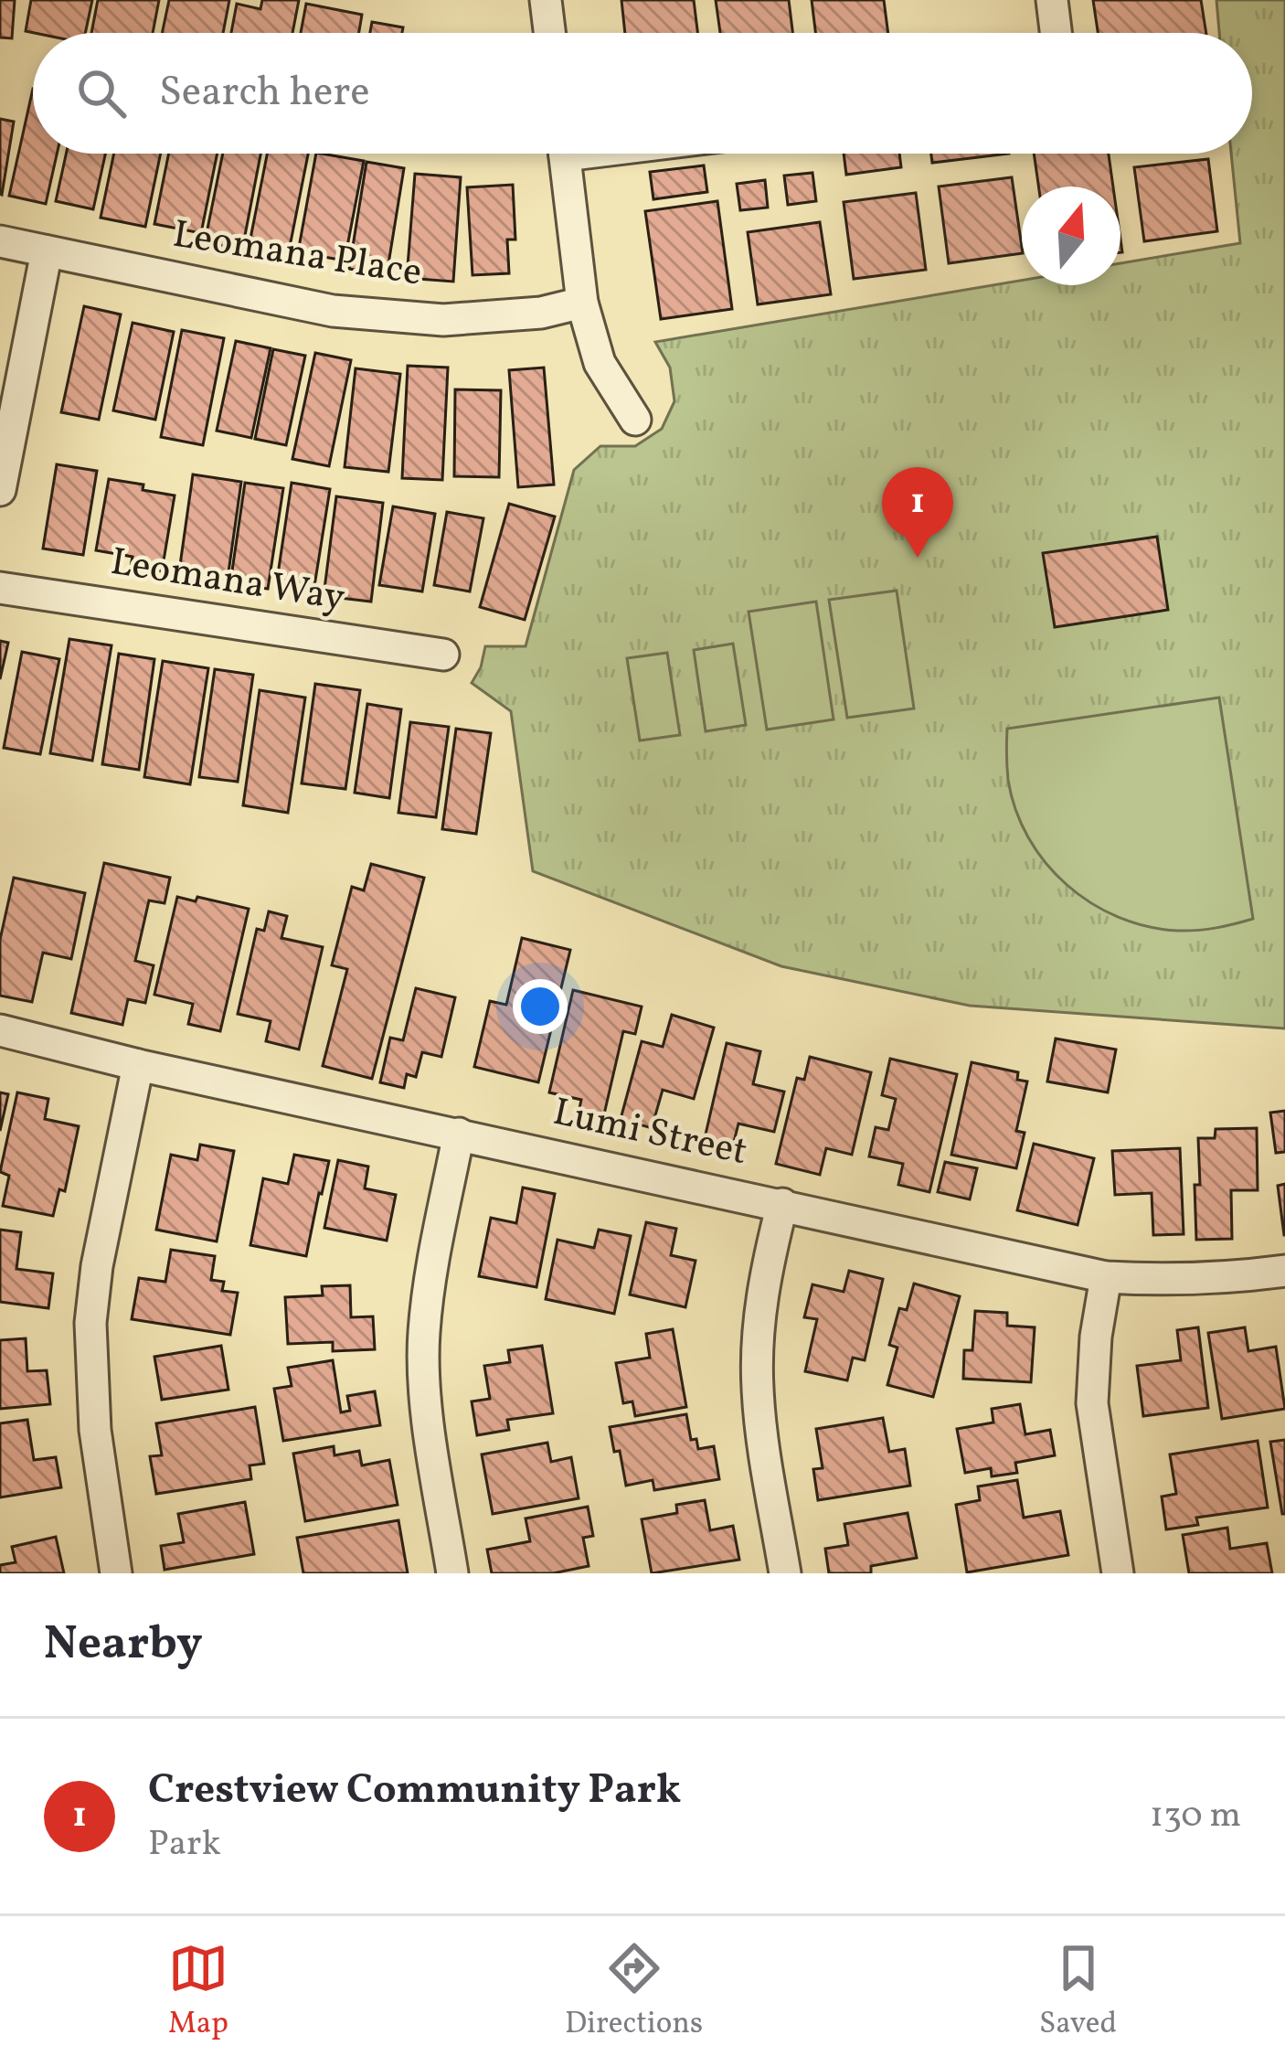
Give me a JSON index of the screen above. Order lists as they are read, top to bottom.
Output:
{
  "streets": {
    "street": ["Leomana Place", "Leomana Way", "Lumi Street"]
  },
  "north": "top",
  "page": {
    "search": "Search here",
    "pins": "1",
    "heading": "Nearby",
    "list": [
      {
        "mark": "1",
        "name": "Crestview Community Park",
        "note": "Park",
        "value": "130 m"
      }
    ],
    "nav": ["Map", "Directions", "Saved"]
  }
}
